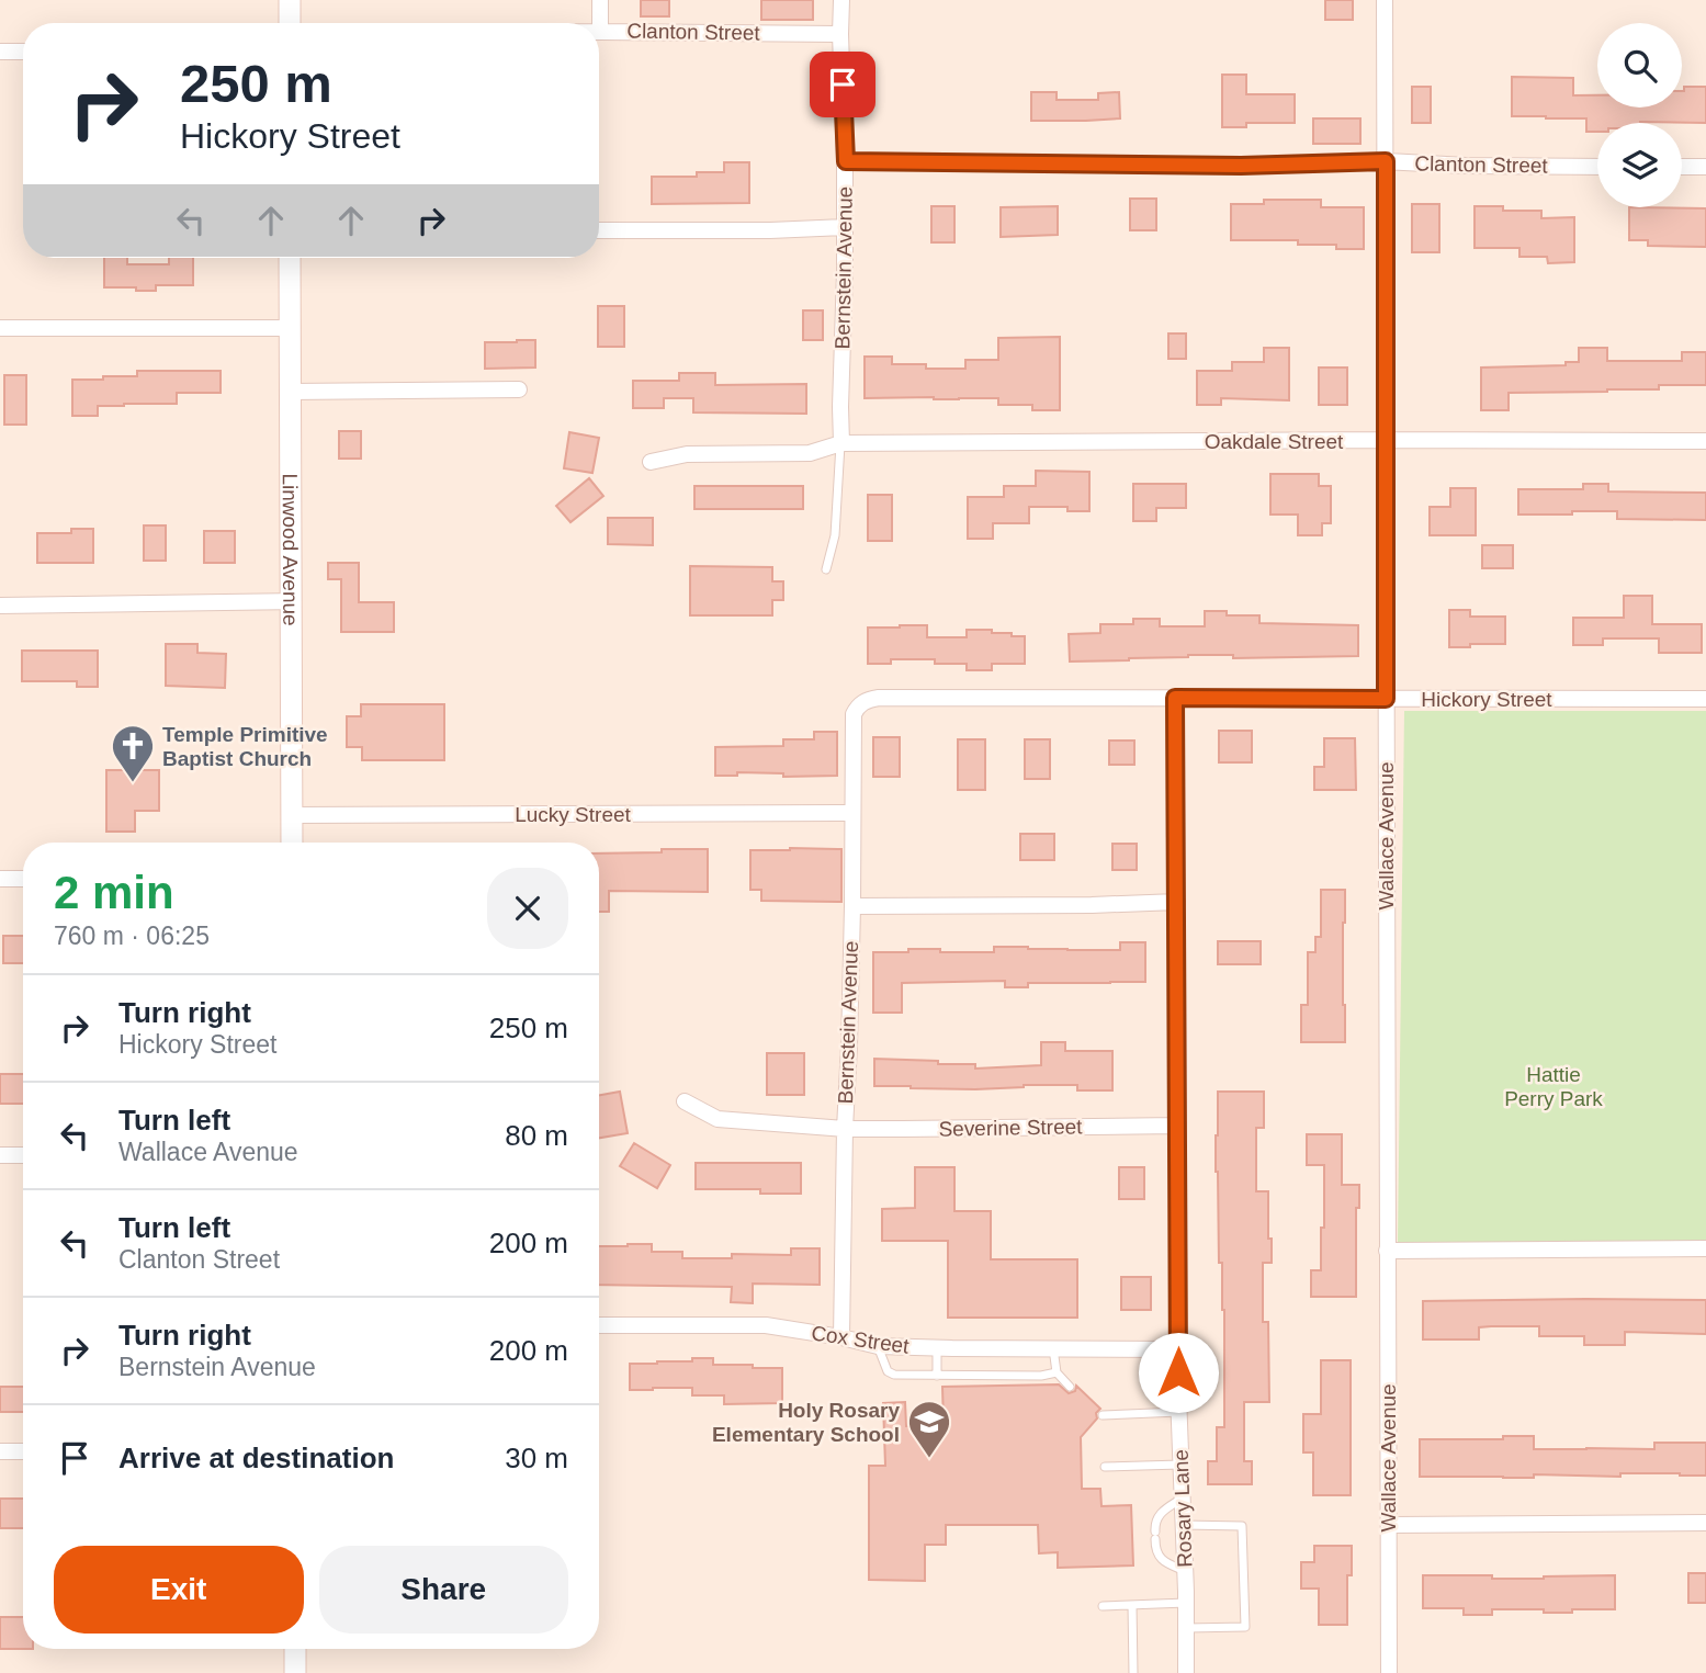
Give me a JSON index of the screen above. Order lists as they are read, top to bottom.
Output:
{
  "streets": {
    "main road": ["Linwood Avenue"],
    "street": [
      "Clanton Street",
      "Bernstein Avenue",
      "Oakdale Street",
      "Hickory Street",
      "Lucky Street",
      "Wallace Avenue",
      "Severine Street",
      "Cox Street",
      "Rosary Lane"
    ]
  },
  "crossings": [
    ["Clanton Street", "Bernstein Avenue"],
    ["Clanton Street", "Wallace Avenue"],
    ["Bernstein Avenue", "Oakdale Street"],
    ["Bernstein Avenue", "Hickory Street"],
    ["Bernstein Avenue", "Lucky Street"],
    ["Bernstein Avenue", "Severine Street"],
    ["Bernstein Avenue", "Cox Street"],
    ["Oakdale Street", "Wallace Avenue"],
    ["Linwood Avenue", "Lucky Street"],
    ["Hickory Street", "Wallace Avenue"],
    ["Hickory Street", "Rosary Lane"],
    ["Severine Street", "Rosary Lane"],
    ["Cox Street", "Rosary Lane"]
  ],
  "parks": ["Hattie Perry Park"],
  "places": {
    "church": ["Temple Primitive Baptist Church"],
    "school or university": ["Holy Rosary Elementary School"]
  },
  "page": {
    "turn": ["250 m", "Hickory Street"],
    "heading": ["2 min", "760 m · 06:25"],
    "list": [
      {
        "name": "Turn right",
        "note": "Hickory Street",
        "value": "250 m"
      },
      {
        "name": "Turn left",
        "note": "Wallace Avenue",
        "value": "80 m"
      },
      {
        "name": "Turn left",
        "note": "Clanton Street",
        "value": "200 m"
      },
      {
        "name": "Turn right",
        "note": "Bernstein Avenue",
        "value": "200 m"
      },
      {
        "name": "Arrive at destination",
        "value": "30 m"
      }
    ],
    "buttons": ["Exit", "Share"]
  }
}
